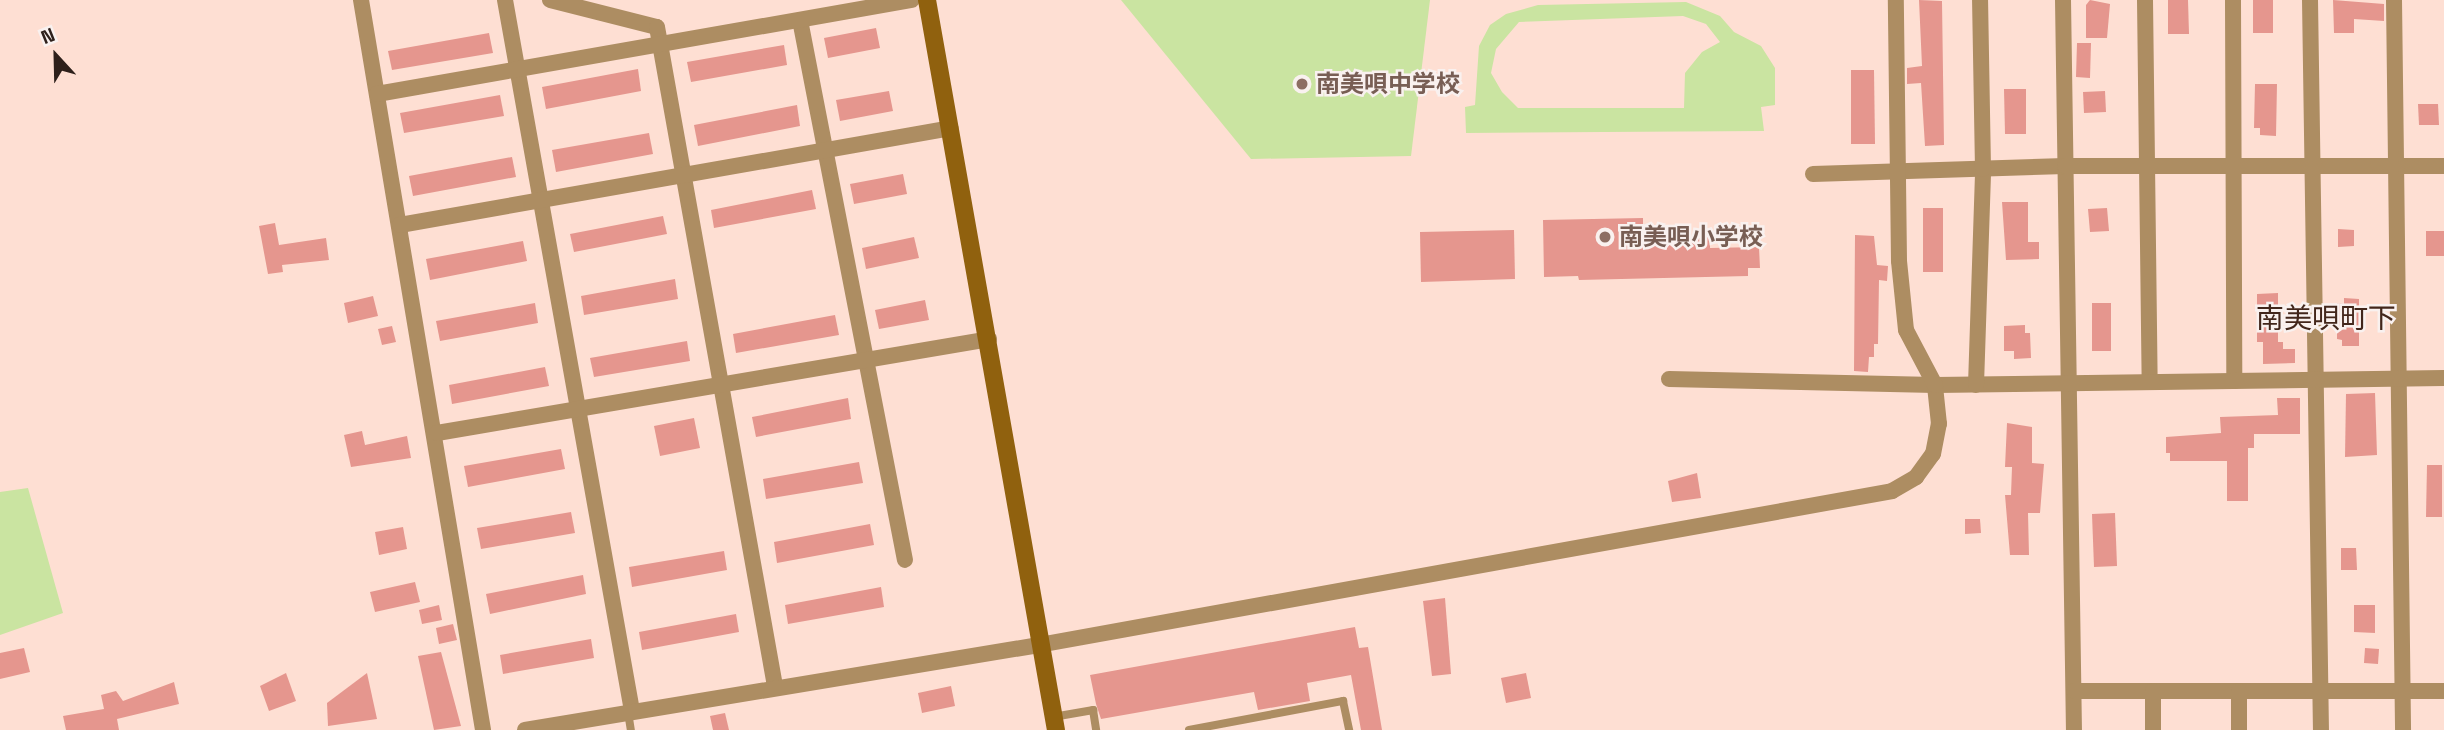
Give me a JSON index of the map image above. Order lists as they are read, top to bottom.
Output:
{
  "districts": ["南美唄町下"],
  "places": ["南美唄中学校", "南美唄小学校"],
  "north": "top"
}
